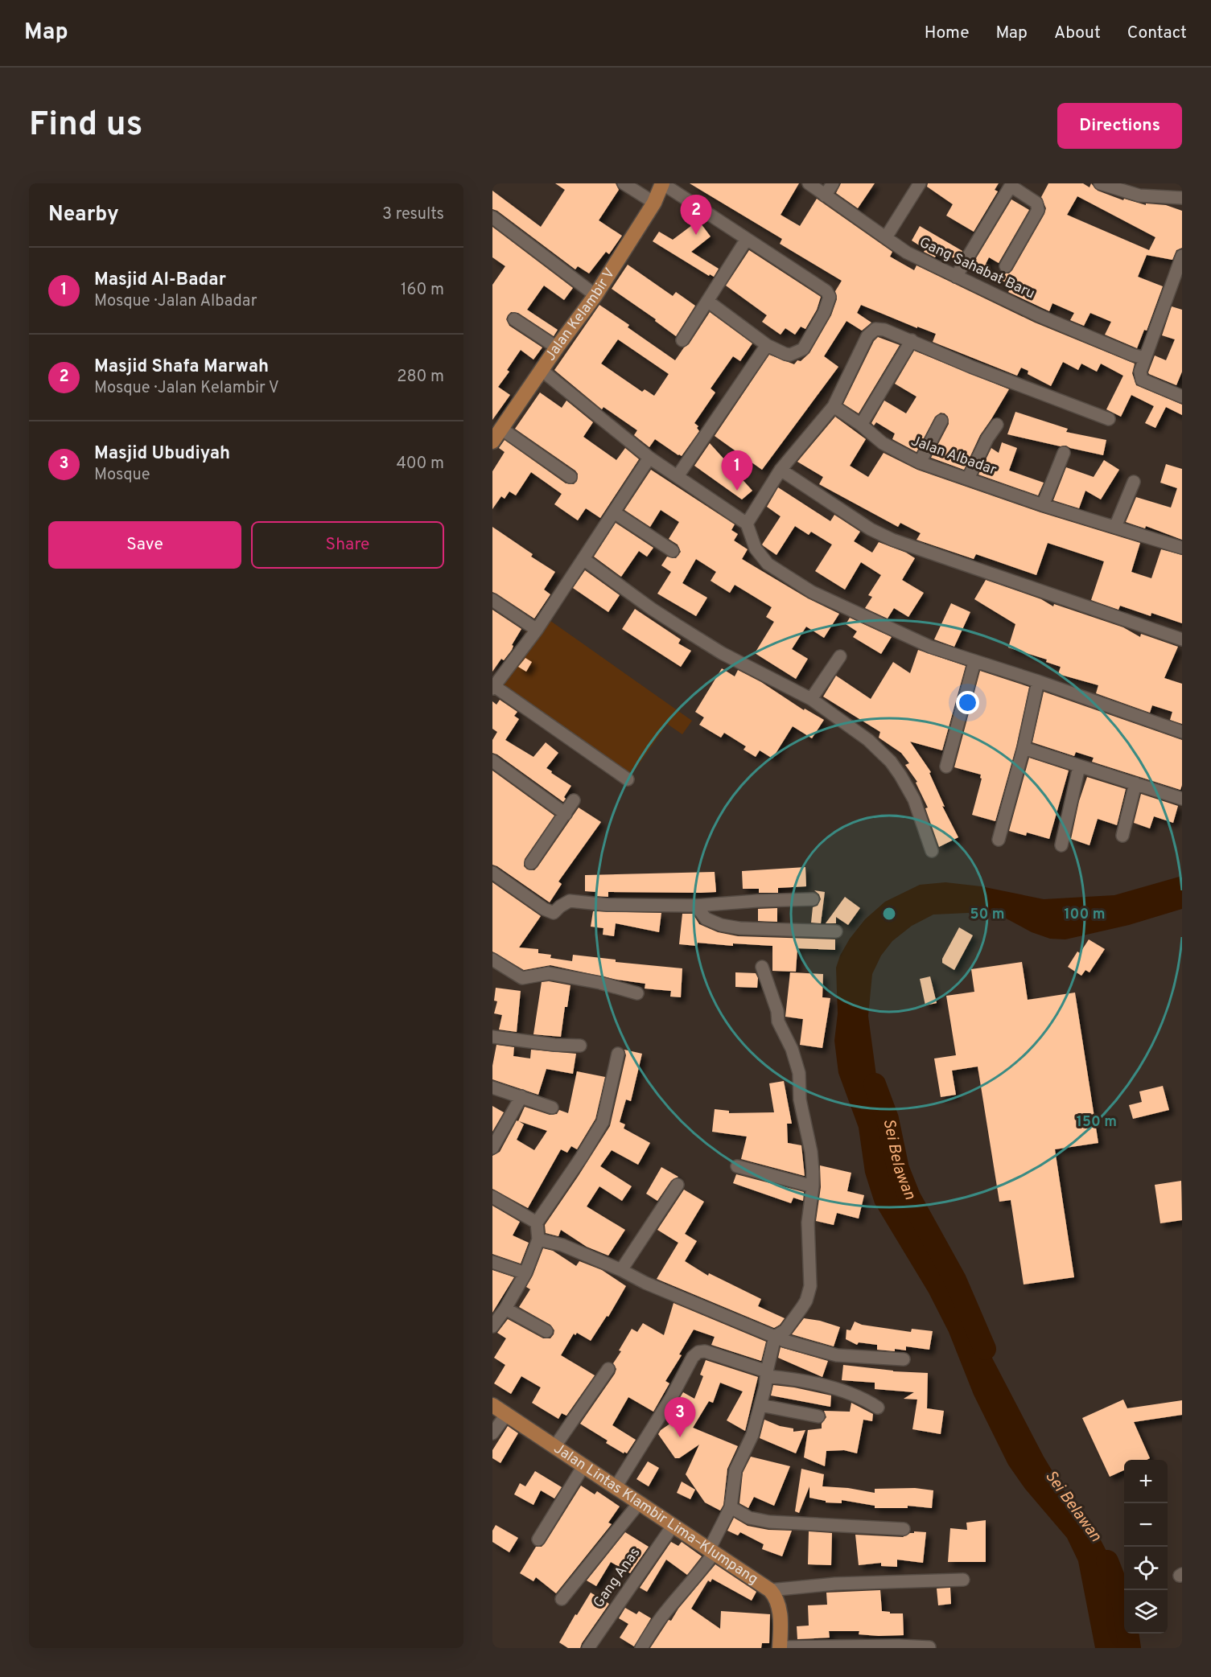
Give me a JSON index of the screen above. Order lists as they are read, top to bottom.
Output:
{
  "streets": {
    "main road": ["Jalan Kelambir V", "Jalan Lintas Klambir Lima–Klumpang"],
    "street": ["Gang Sahabat Baru", "Jalan Albadar", "Gang Anas"]
  },
  "crossings": [
    ["Jalan Lintas Klambir Lima–Klumpang", "Gang Anas"]
  ],
  "water": ["Sei Belawan"],
  "page": {
    "header": "Map",
    "nav": [
      "Home",
      "Map",
      "About",
      "Contact"
    ],
    "buttons": [
      "Directions",
      ["Save", "Share"]
    ],
    "title": "Find us",
    "heading": ["Nearby", "3 results"],
    "pins": ["2", "1", "3"],
    "list": [
      {
        "mark": "1",
        "name": "Masjid Al-Badar",
        "note": "Mosque · Jalan Albadar",
        "value": "160 m"
      },
      {
        "mark": "2",
        "name": "Masjid Shafa Marwah",
        "note": "Mosque · Jalan Kelambir V",
        "value": "280 m"
      },
      {
        "mark": "3",
        "name": "Masjid Ubudiyah",
        "note": "Mosque",
        "value": "400 m"
      }
    ],
    "map_buttons": ["+", "−"]
  },
  "rings": ["50 m", "100 m", "150 m"]
}
